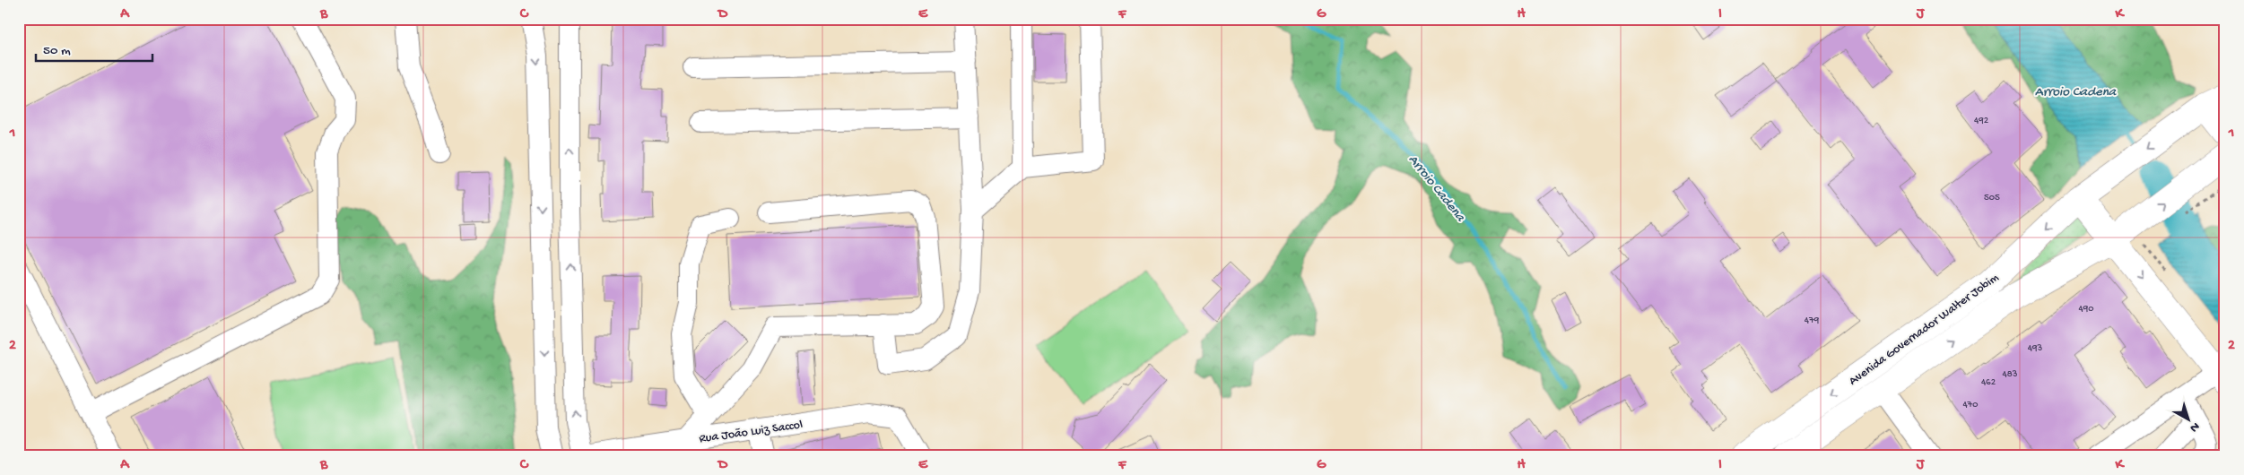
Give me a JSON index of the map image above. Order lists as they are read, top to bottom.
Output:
{
  "streets": {
    "main road": ["Avenida Governador Walter Jobim"],
    "street": ["Rua João Luiz Saccol"]
  },
  "water": ["Arroio Cadena"],
  "house_numbers": [
    "492",
    "505",
    "490",
    "479",
    "493",
    "483",
    "462",
    "470"
  ],
  "scale_bar": "50 m",
  "north": "bottom right",
  "grid": {
    "columns": [
      "A",
      "B",
      "C",
      "D",
      "E",
      "F",
      "G",
      "H",
      "I",
      "J",
      "K"
    ],
    "rows": ["1", "2"]
  }
}
